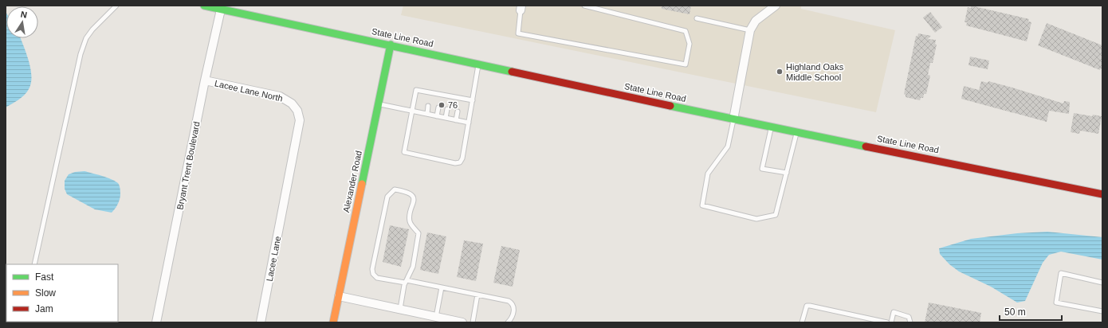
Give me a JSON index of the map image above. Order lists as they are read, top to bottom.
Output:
{
  "streets": {
    "street": [
      "State Line Road",
      "Lacee Lane North",
      "Bryant Trent Boulevard",
      "Alexander Road",
      "Lacee Lane"
    ]
  },
  "crossings": [
    ["State Line Road", "Bryant Trent Boulevard"],
    ["State Line Road", "Alexander Road"],
    ["Lacee Lane North", "Bryant Trent Boulevard"],
    ["Lacee Lane North", "Lacee Lane"]
  ],
  "places": ["Highland Oaks Middle School", "76"],
  "legend": ["Fast", "Slow", "Jam"],
  "scale_bar": "50 m",
  "north": "top"
}
